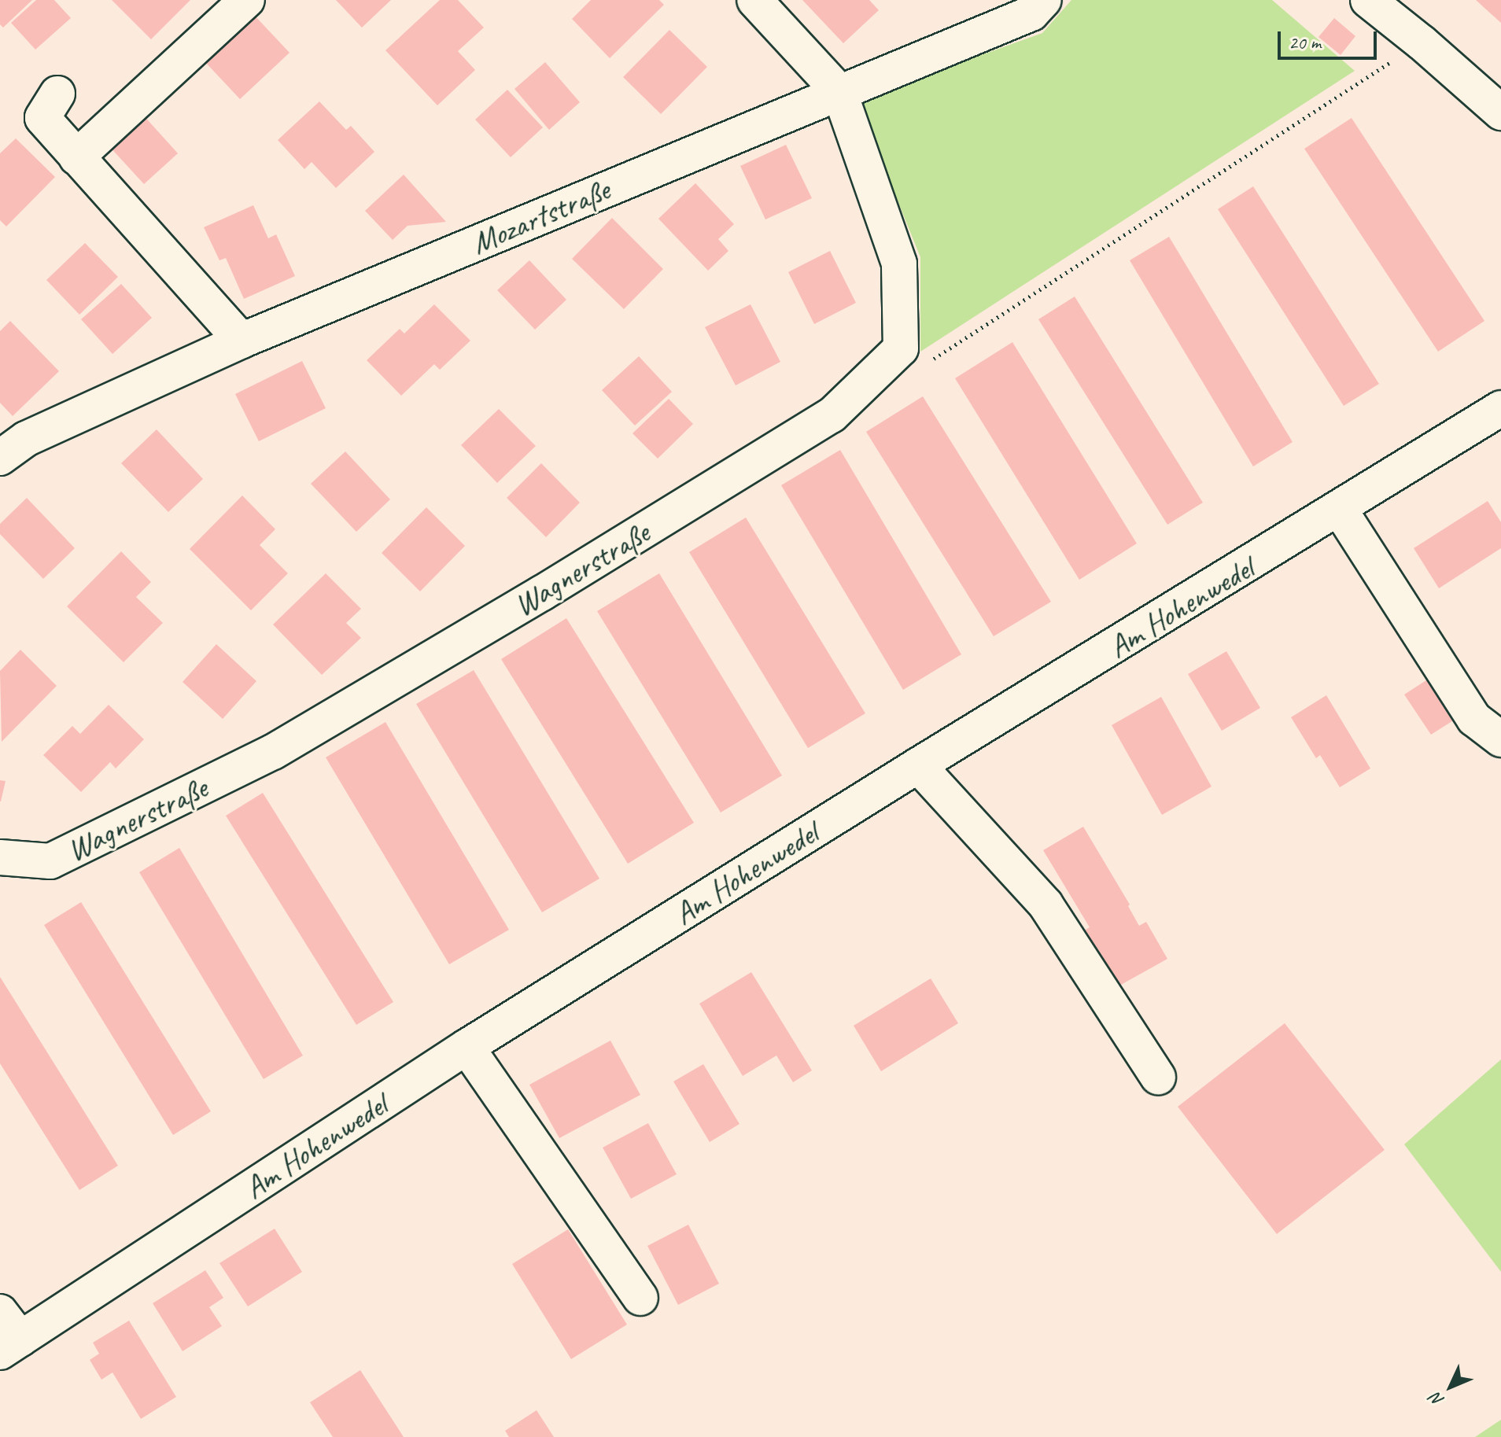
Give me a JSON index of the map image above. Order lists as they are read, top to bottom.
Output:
{
  "streets": {
    "street": ["Mozartstraße", "Wagnerstraße", "Am Hohenwedel"]
  },
  "crossings": [
    ["Mozartstraße", "Wagnerstraße"]
  ],
  "scale_bar": "20 m",
  "north": "bottom left"
}
